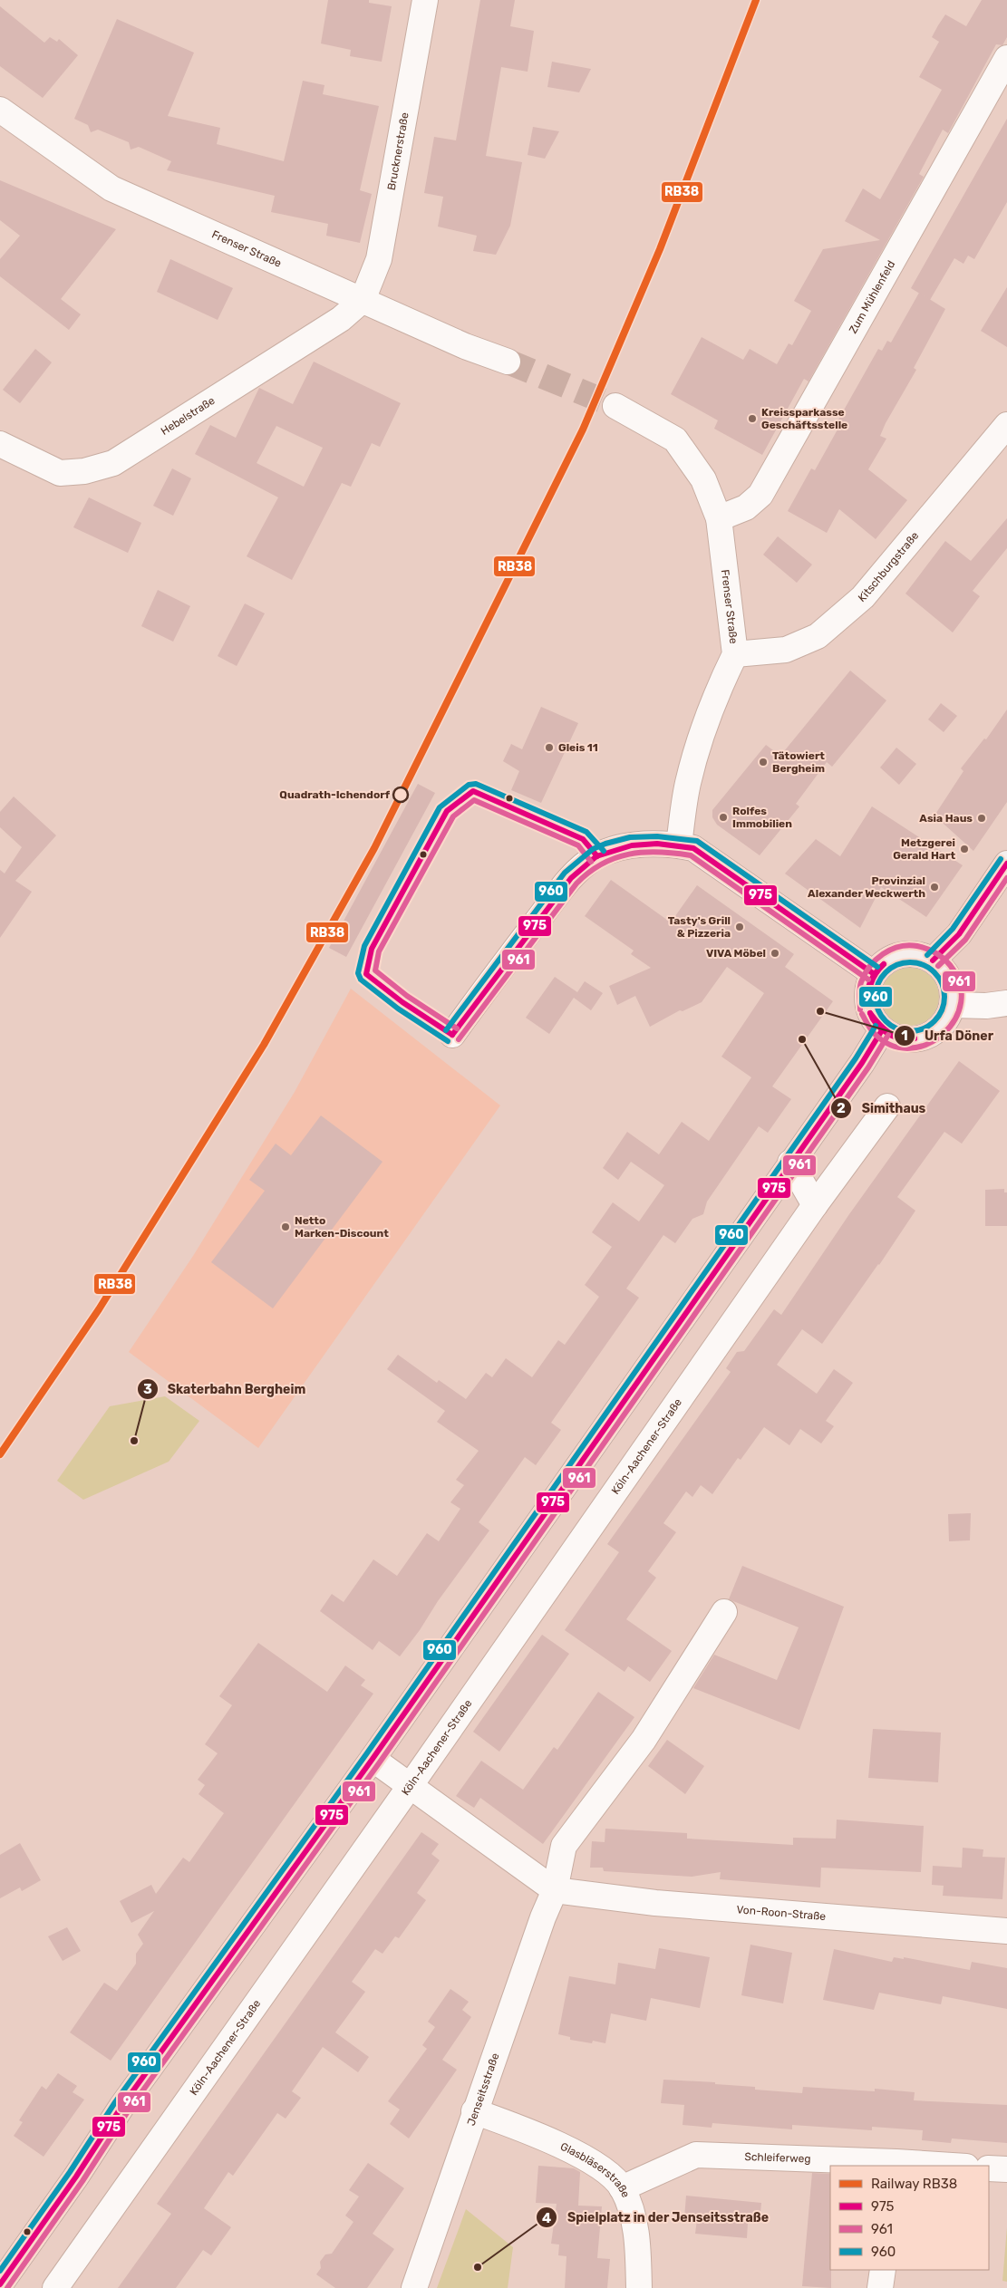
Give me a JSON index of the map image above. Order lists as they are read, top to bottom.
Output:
{
  "streets": {
    "street": [
      "Brucknerstraße",
      "Frenser Straße",
      "Zum Mühlenfeld",
      "Hebelstraße",
      "Kitschburgstraße",
      "Köln-Aachener-Straße",
      "Von-Roon-Straße",
      "Jenseitsstraße",
      "Schleiferweg",
      "Glasbläserstraße"
    ]
  },
  "crossings": [
    ["Brucknerstraße", "Frenser Straße"],
    ["Brucknerstraße", "Hebelstraße"],
    ["Frenser Straße", "Zum Mühlenfeld"],
    ["Frenser Straße", "Hebelstraße"],
    ["Frenser Straße", "Kitschburgstraße"],
    ["Köln-Aachener-Straße", "Von-Roon-Straße"],
    ["Von-Roon-Straße", "Jenseitsstraße"],
    ["Jenseitsstraße", "Glasbläserstraße"],
    ["Schleiferweg", "Glasbläserstraße"]
  ],
  "places": [
    "Kreissparkasse Geschäftsstelle",
    "Gleis 11",
    "Tätowiert Bergheim",
    "Quadrath-Ichendorf",
    "Rolfes Immobilien",
    "Asia Haus",
    "Metzgerei Gerald Hart",
    "Provinzial Alexander Weckwerth",
    "Tasty's Grill & Pizzeria",
    "VIVA Möbel",
    "Urfa Döner",
    "Simithaus",
    "Netto Marken-Discount",
    "Skaterbahn Bergheim",
    "Spielplatz in der Jenseitsstraße"
  ],
  "lines": [
    "rail line RB38",
    "transit line 960",
    "transit line 975",
    "transit line 961"
  ],
  "legend": [
    "Railway RB38",
    "975",
    "961",
    "960"
  ]
}
